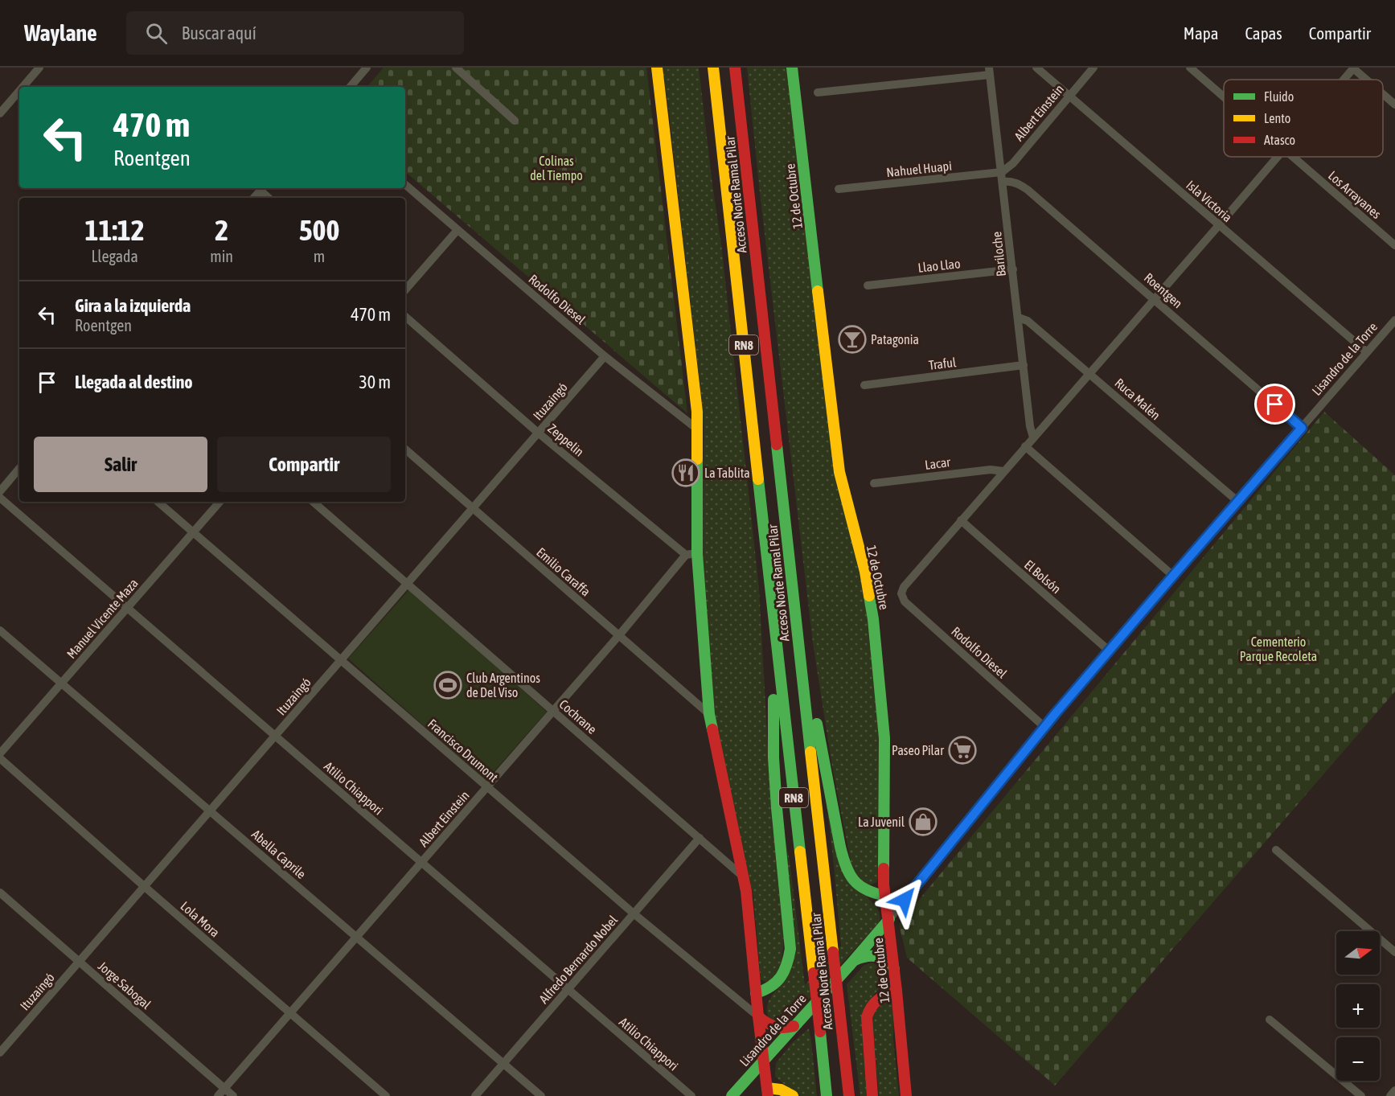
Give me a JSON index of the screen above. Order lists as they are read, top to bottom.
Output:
{
  "streets": {
    "main road": [
      "Acceso Norte Ramal Pilar",
      "12 de Octubre",
      "RN8",
      "Lisandro de la Torre"
    ],
    "street": [
      "Albert Einstein",
      "Nahuel Huapi",
      "Los Arrayanes",
      "Isla Victoria",
      "Bariloche",
      "Llao Llao",
      "Roentgen",
      "Rodolfo Diesel",
      "Traful",
      "Ruca Malén",
      "Ituzaingó",
      "Zeppelin",
      "Lacar",
      "Emilio Caraffa",
      "El Bolsón",
      "Manuel Vicente Maza",
      "Cochrane",
      "Francisco Drumont",
      "Atilio Chiappori",
      "Abella Caprile",
      "Lola Mora",
      "Alfredo Bernardo Nobel",
      "Jorge Sabogal"
    ]
  },
  "crossings": [
    ["Albert Einstein", "Nahuel Huapi"],
    ["Albert Einstein", "Isla Victoria"],
    ["Albert Einstein", "Bariloche"],
    ["Albert Einstein", "Roentgen"],
    ["Albert Einstein", "Zeppelin"],
    ["Albert Einstein", "Emilio Caraffa"],
    ["Albert Einstein", "Cochrane"],
    ["Albert Einstein", "Francisco Drumont"],
    ["Albert Einstein", "Atilio Chiappori"],
    ["Albert Einstein", "Abella Caprile"],
    ["Albert Einstein", "Lola Mora"],
    ["Albert Einstein", "Jorge Sabogal"],
    ["Nahuel Huapi", "Bariloche"],
    ["Nahuel Huapi", "Roentgen"],
    ["12 de Octubre", "Lisandro de la Torre"],
    ["Isla Victoria", "Lisandro de la Torre"],
    ["Bariloche", "Llao Llao"],
    ["Bariloche", "Roentgen"],
    ["Bariloche", "Traful"],
    ["Bariloche", "Ruca Malén"],
    ["Roentgen", "Lisandro de la Torre"],
    ["Rodolfo Diesel", "Lisandro de la Torre"],
    ["Rodolfo Diesel", "Ituzaingó"],
    ["Rodolfo Diesel", "El Bolsón"],
    ["Lisandro de la Torre", "Ruca Malén"],
    ["Lisandro de la Torre", "El Bolsón"],
    ["Ituzaingó", "Zeppelin"],
    ["Ituzaingó", "Emilio Caraffa"],
    ["Ituzaingó", "Cochrane"],
    ["Ituzaingó", "Francisco Drumont"],
    ["Ituzaingó", "Atilio Chiappori"],
    ["Ituzaingó", "Abella Caprile"],
    ["Ituzaingó", "Lola Mora"],
    ["Ituzaingó", "Jorge Sabogal"],
    ["Manuel Vicente Maza", "Francisco Drumont"],
    ["Manuel Vicente Maza", "Atilio Chiappori"],
    ["Manuel Vicente Maza", "Abella Caprile"],
    ["Cochrane", "Alfredo Bernardo Nobel"],
    ["Francisco Drumont", "Alfredo Bernardo Nobel"],
    ["Atilio Chiappori", "Alfredo Bernardo Nobel"],
    ["Abella Caprile", "Alfredo Bernardo Nobel"]
  ],
  "parks": ["Colinas del Tiempo", "Cementerio Parque Recoleta"],
  "places": {
    "bar": ["Patagonia"],
    "restaurant": ["La Tablita"],
    "sports": ["Club Argentinos de Del Viso"],
    "supermarket": ["Paseo Pilar"],
    "shop": ["La Juvenil"]
  },
  "legend": ["Fluido", "Lento", "Atasco"],
  "north": "right",
  "page": {
    "header": "Waylane",
    "search": "Buscar aquí",
    "nav": ["Mapa", "Capas", "Compartir"],
    "turn": ["470 m", "Roentgen"],
    "eta": [
      "11:12",
      "Llegada",
      "2",
      "min",
      "500",
      "m"
    ],
    "list": [
      {
        "name": "Gira a la izquierda",
        "note": "Roentgen",
        "value": "470 m"
      },
      {
        "name": "Llegada al destino",
        "value": "30 m"
      }
    ],
    "buttons": ["Salir", "Compartir"],
    "map_buttons": ["+", "−"]
  }
}
